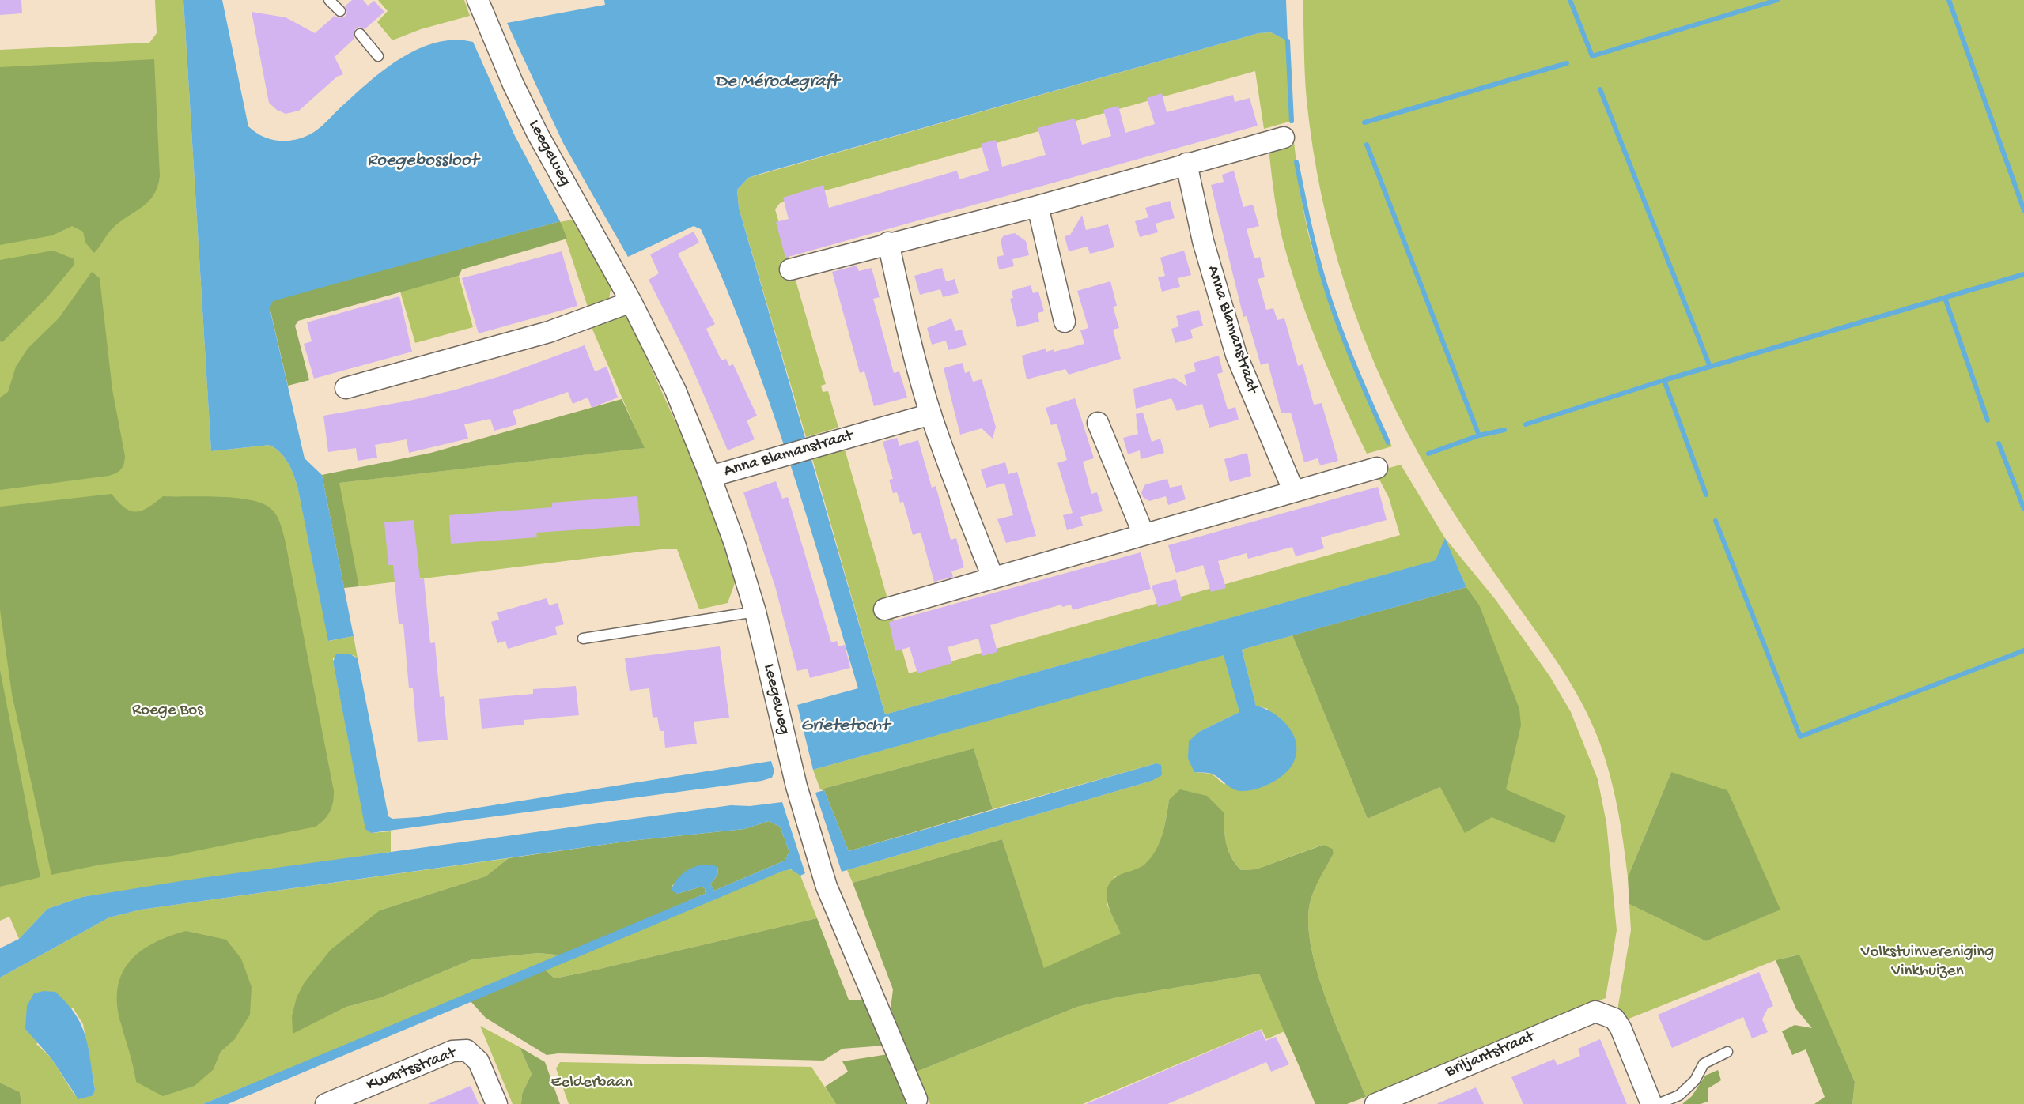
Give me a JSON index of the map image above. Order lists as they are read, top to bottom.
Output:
{
  "streets": {
    "street": [
      "Leegeweg",
      "Anna Blamanstraat",
      "Briljantstraat",
      "Kwartsstraat"
    ]
  },
  "crossings": [
    ["Leegeweg", "Anna Blamanstraat"]
  ],
  "water": ["De Mérodegraft", "Roegebossloot", "Grietetocht"],
  "parks": ["Roege Bos", "Volkstuinvereniging Vinkhuizen", "Eelderbaan"]
}
